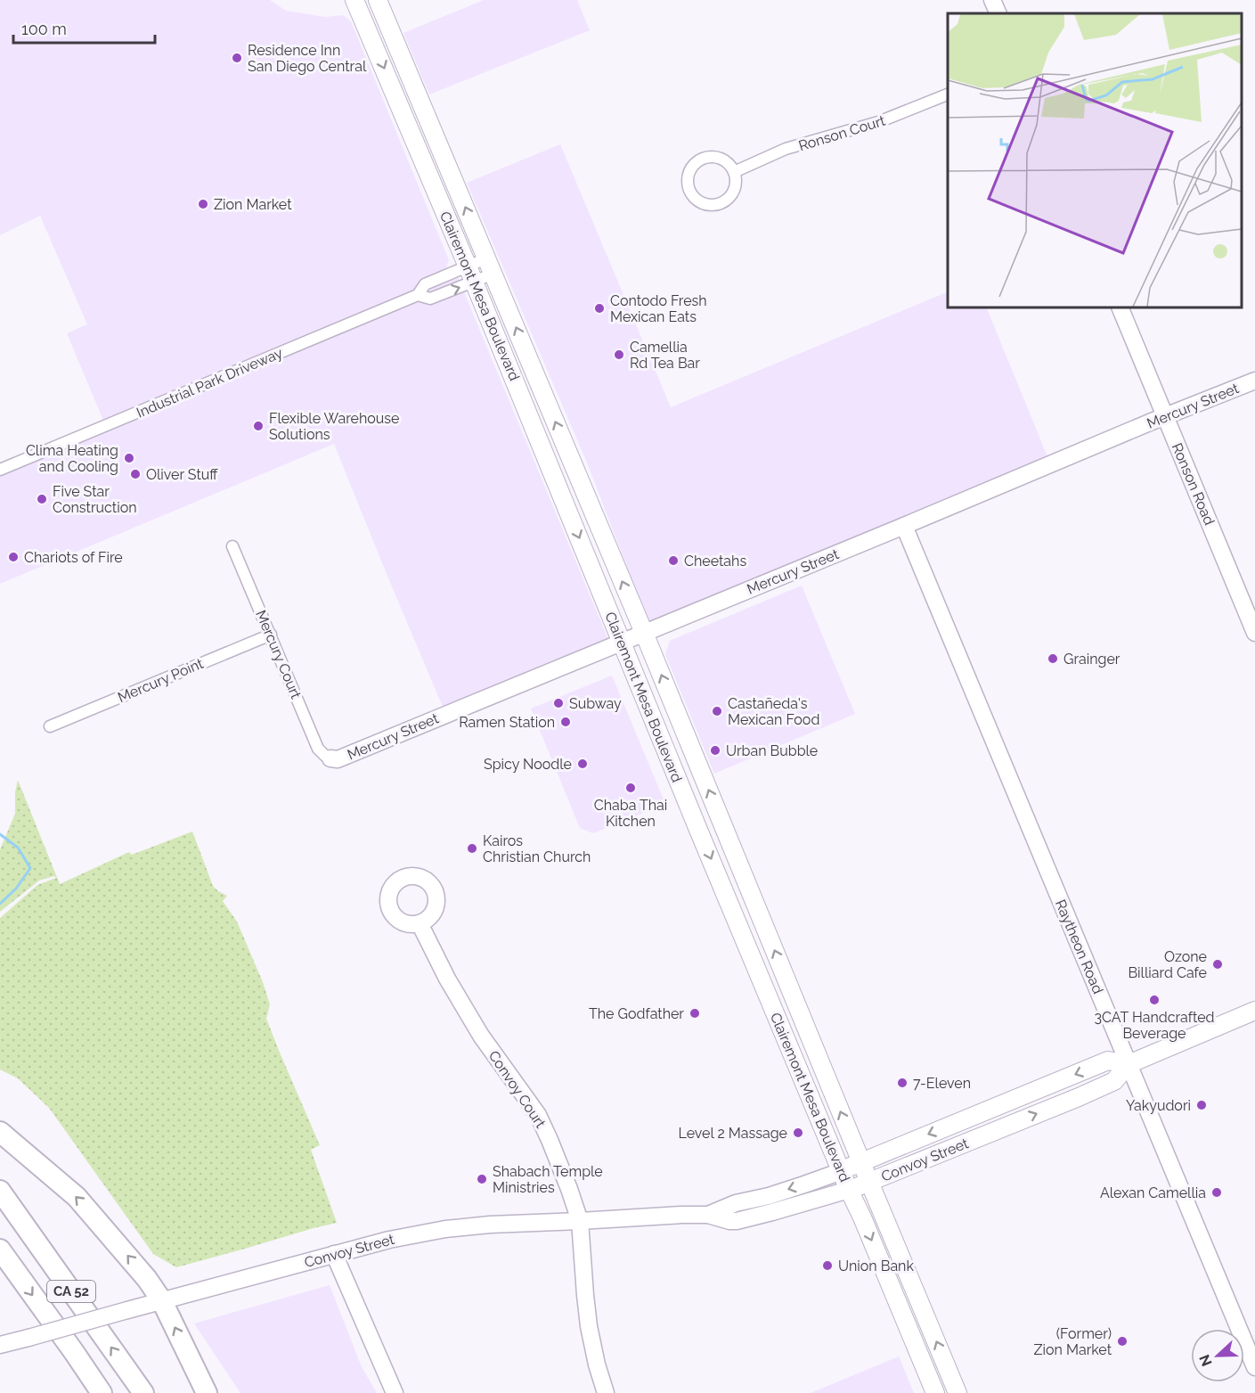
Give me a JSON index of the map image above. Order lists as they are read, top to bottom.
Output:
{
  "streets": {
    "highway": ["CA 52"],
    "main road": ["Clairemont Mesa Boulevard", "Convoy Street"],
    "street": [
      "Ronson Court",
      "Industrial Park Driveway",
      "Mercury Street",
      "Ronson Road",
      "Mercury Court",
      "Mercury Point",
      "Raytheon Road",
      "Convoy Court"
    ]
  },
  "crossings": [
    ["Clairemont Mesa Boulevard", "Industrial Park Driveway"],
    ["Clairemont Mesa Boulevard", "Mercury Street"],
    ["Clairemont Mesa Boulevard", "Convoy Street"],
    ["Mercury Street", "Ronson Road"],
    ["Mercury Street", "Mercury Court"],
    ["Mercury Street", "Raytheon Road"],
    ["Mercury Court", "Mercury Point"],
    ["Raytheon Road", "Convoy Street"],
    ["Convoy Court", "Convoy Street"]
  ],
  "places": [
    "Residence Inn San Diego Central",
    "Zion Market",
    "Contodo Fresh Mexican Eats",
    "Camellia Rd Tea Bar",
    "Flexible Warehouse Solutions",
    "Clima Heating and Cooling",
    "Oliver Stuff",
    "Five Star Construction",
    "Chariots of Fire",
    "Cheetahs",
    "Grainger",
    "Subway",
    "Castañeda's Mexican Food",
    "Ramen Station",
    "Urban Bubble",
    "Spicy Noodle",
    "Chaba Thai Kitchen",
    "Kairos Christian Church",
    "Ozone Billiard Cafe",
    "3CAT Handcrafted Beverage",
    "The Godfather",
    "7-Eleven",
    "Yakyudori",
    "Level 2 Massage",
    "Shabach Temple Ministries",
    "Alexan Camellia",
    "Union Bank",
    "(Former) Zion Market"
  ],
  "scale_bar": "100 m",
  "north": "left"
}
